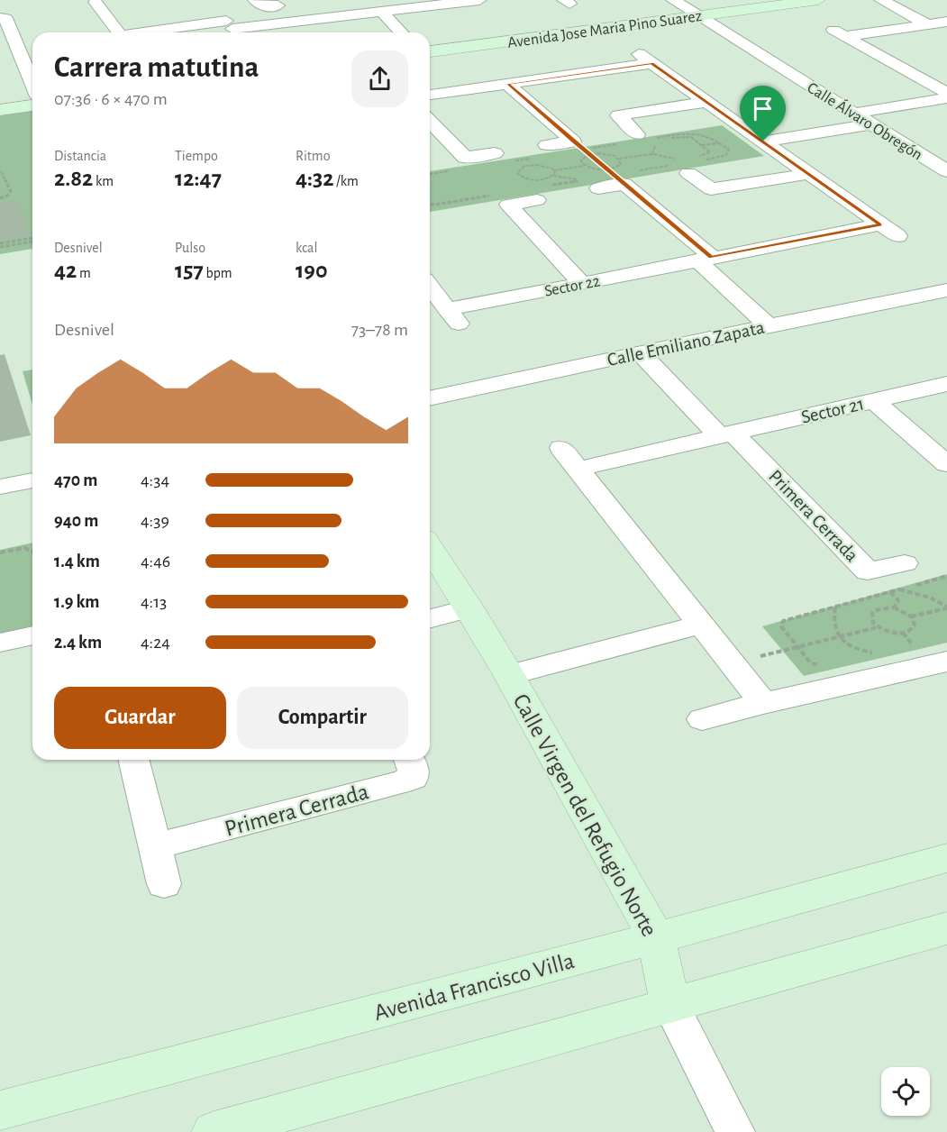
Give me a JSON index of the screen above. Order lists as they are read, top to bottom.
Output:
{
  "streets": {
    "street": [
      "Avenida Jose Maria Pino Suarez",
      "Calle Álvaro Obregón",
      "Sector 22",
      "Calle Emiliano Zapata",
      "Sector 21",
      "Primera Cerrada",
      "Calle Virgen del Refugio Norte",
      "Avenida Francisco Villa"
    ]
  },
  "crossings": [
    ["Avenida Jose Maria Pino Suarez", "Calle Álvaro Obregón"],
    ["Sector 21", "Primera Cerrada"],
    ["Calle Virgen del Refugio Norte", "Avenida Francisco Villa"]
  ],
  "page": {
    "heading": ["Carrera matutina", "07:36 · 6 × 470 m"],
    "stats": [
      ["Distancia", "2.82 km"],
      ["Tiempo", "12:47"],
      ["Ritmo", "4:32 /km"],
      ["Desnivel", "42 m"],
      ["Pulso", "157 bpm"],
      ["kcal", "190"]
    ],
    "chart": ["Desnivel", "73–78 m"],
    "list": [
      {
        "name": "470 m",
        "note": "4:34"
      },
      {
        "name": "940 m",
        "note": "4:39"
      },
      {
        "name": "1.4 km",
        "note": "4:46"
      },
      {
        "name": "1.9 km",
        "note": "4:13"
      },
      {
        "name": "2.4 km",
        "note": "4:24"
      }
    ],
    "buttons": ["Guardar", "Compartir"]
  }
}
